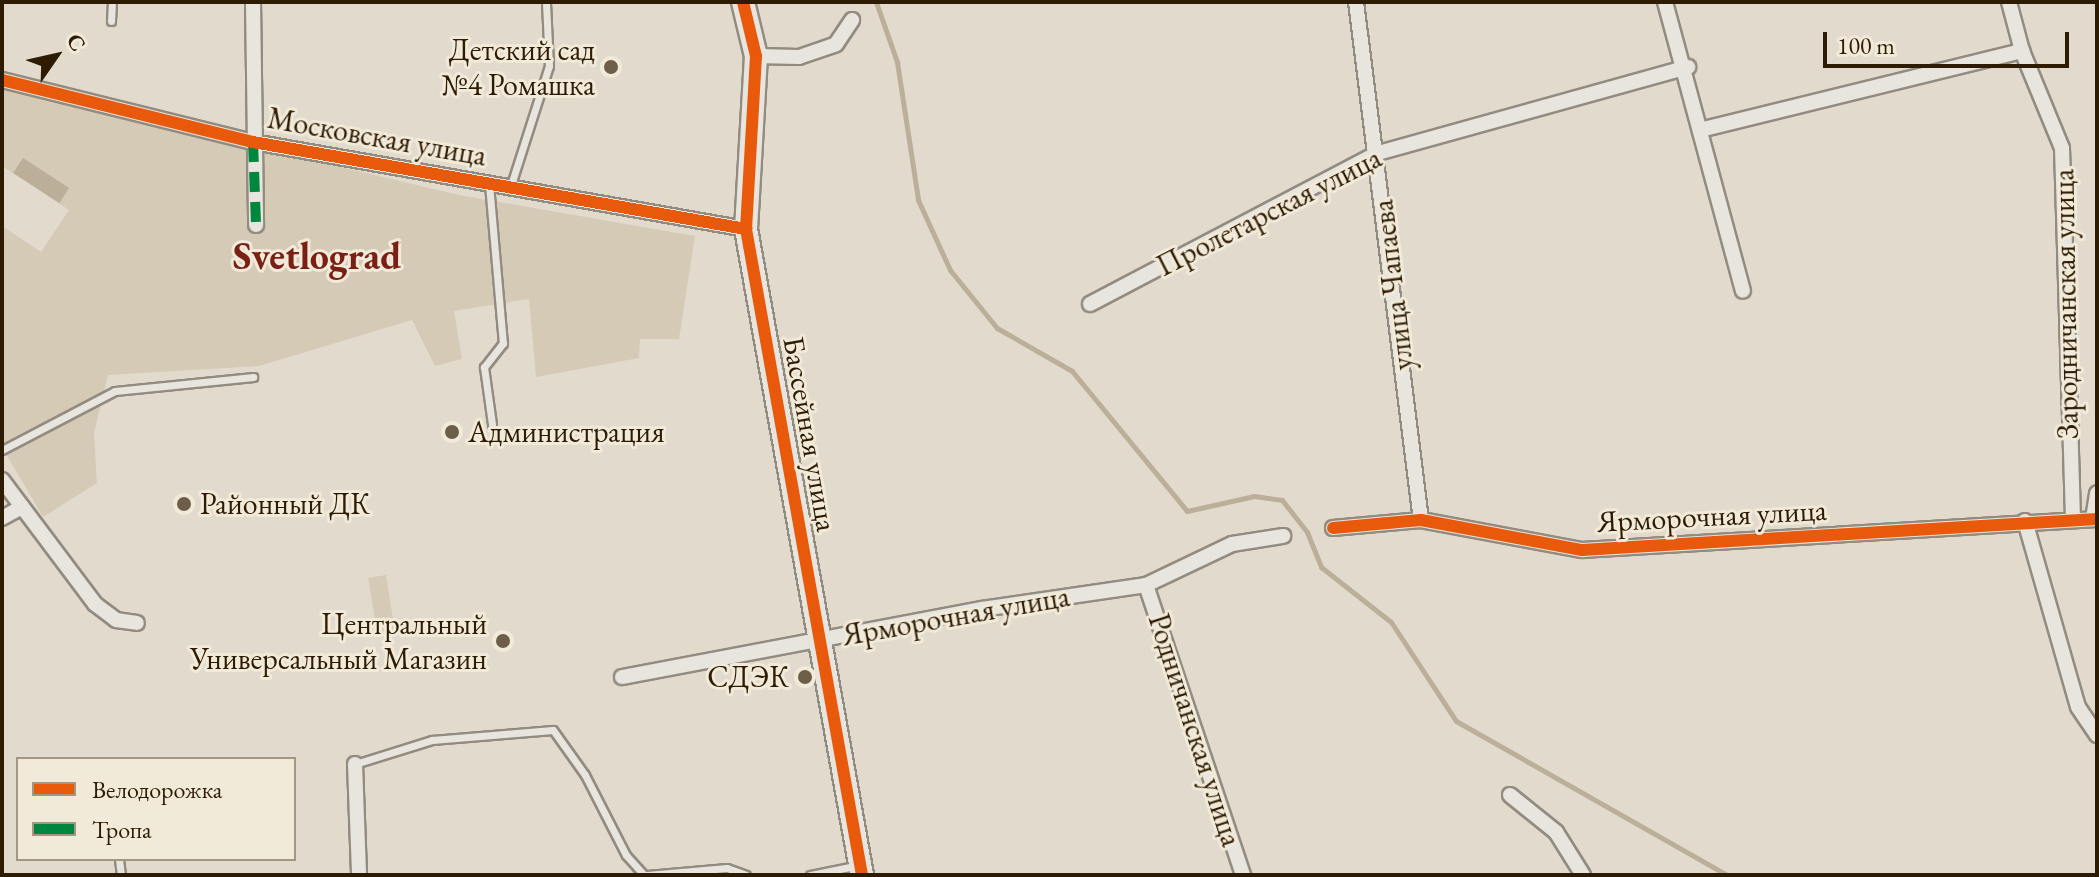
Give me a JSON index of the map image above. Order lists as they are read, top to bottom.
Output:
{
  "streets": {
    "street": [
      "Московская улица",
      "Пролетарская улица",
      "улица Чапаева",
      "Зародничанская улица",
      "Бассейная улица",
      "Ярморочная улица",
      "Родничанская улица"
    ]
  },
  "crossings": [
    ["Московская улица", "Бассейная улица"],
    ["Пролетарская улица", "улица Чапаева"],
    ["улица Чапаева", "Ярморочная улица"],
    ["Зародничанская улица", "Ярморочная улица"],
    ["Бассейная улица", "Ярморочная улица"],
    ["Ярморочная улица", "Родничанская улица"]
  ],
  "districts": ["Svetlograd"],
  "places": [
    "Детский сад №4 Ромашка",
    "Администрация",
    "Районный ДК",
    "Центральный Универсальный Магазин",
    "СДЭК"
  ],
  "legend": ["Велодорожка", "Тропа"],
  "scale_bar": "100 m",
  "north": "top right"
}
